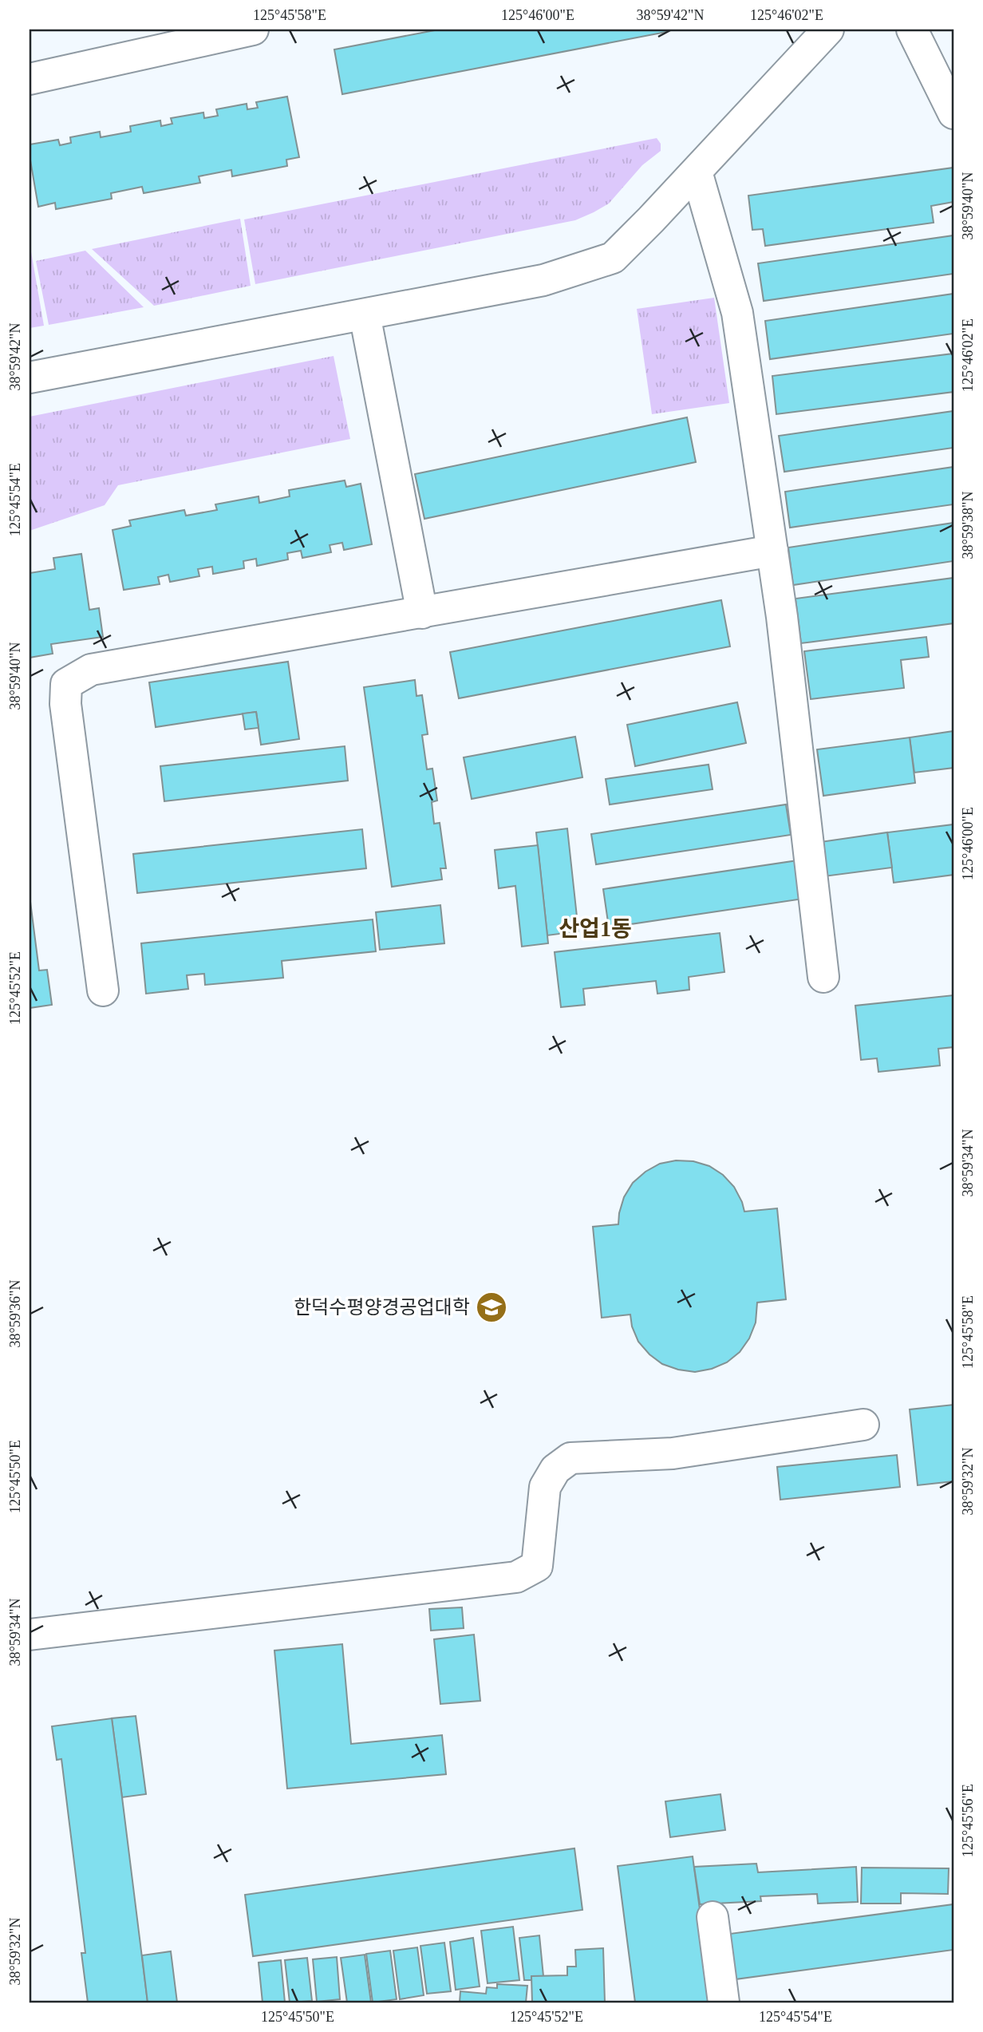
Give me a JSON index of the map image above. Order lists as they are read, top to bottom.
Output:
{
  "districts": ["산업1동"],
  "places": {
    "school or university": ["한덕수평양경공업대학"]
  },
  "coordinates": [
    "125°45'58\"E",
    "125°46'00\"E",
    "38°59'42\"N",
    "125°46'02\"E",
    "38°59'40\"N",
    "125°45'54\"E",
    "38°59'38\"N",
    "125°45'52\"E",
    "38°59'34\"N",
    "38°59'36\"N",
    "125°45'50\"E",
    "38°59'32\"N",
    "125°45'56\"E"
  ]
}
